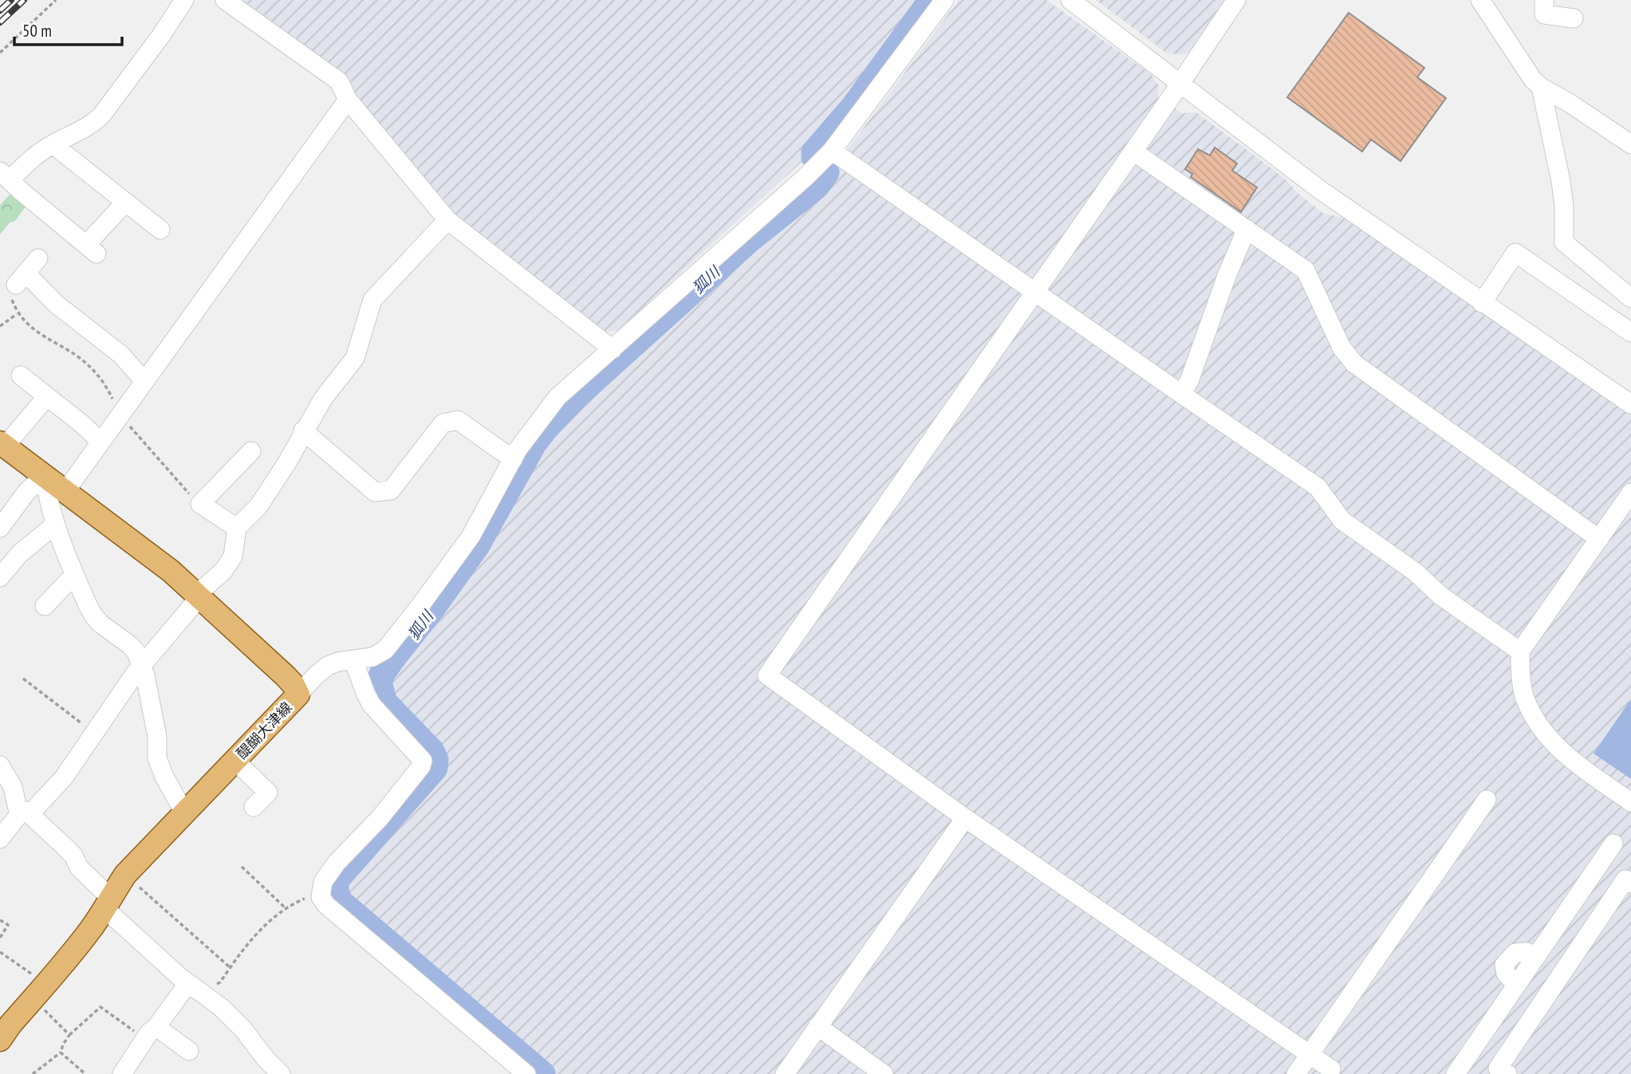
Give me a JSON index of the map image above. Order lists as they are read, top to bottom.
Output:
{
  "streets": {
    "main road": ["醍醐大津線"]
  },
  "water": ["狐川"],
  "scale_bar": "50 m"
}
